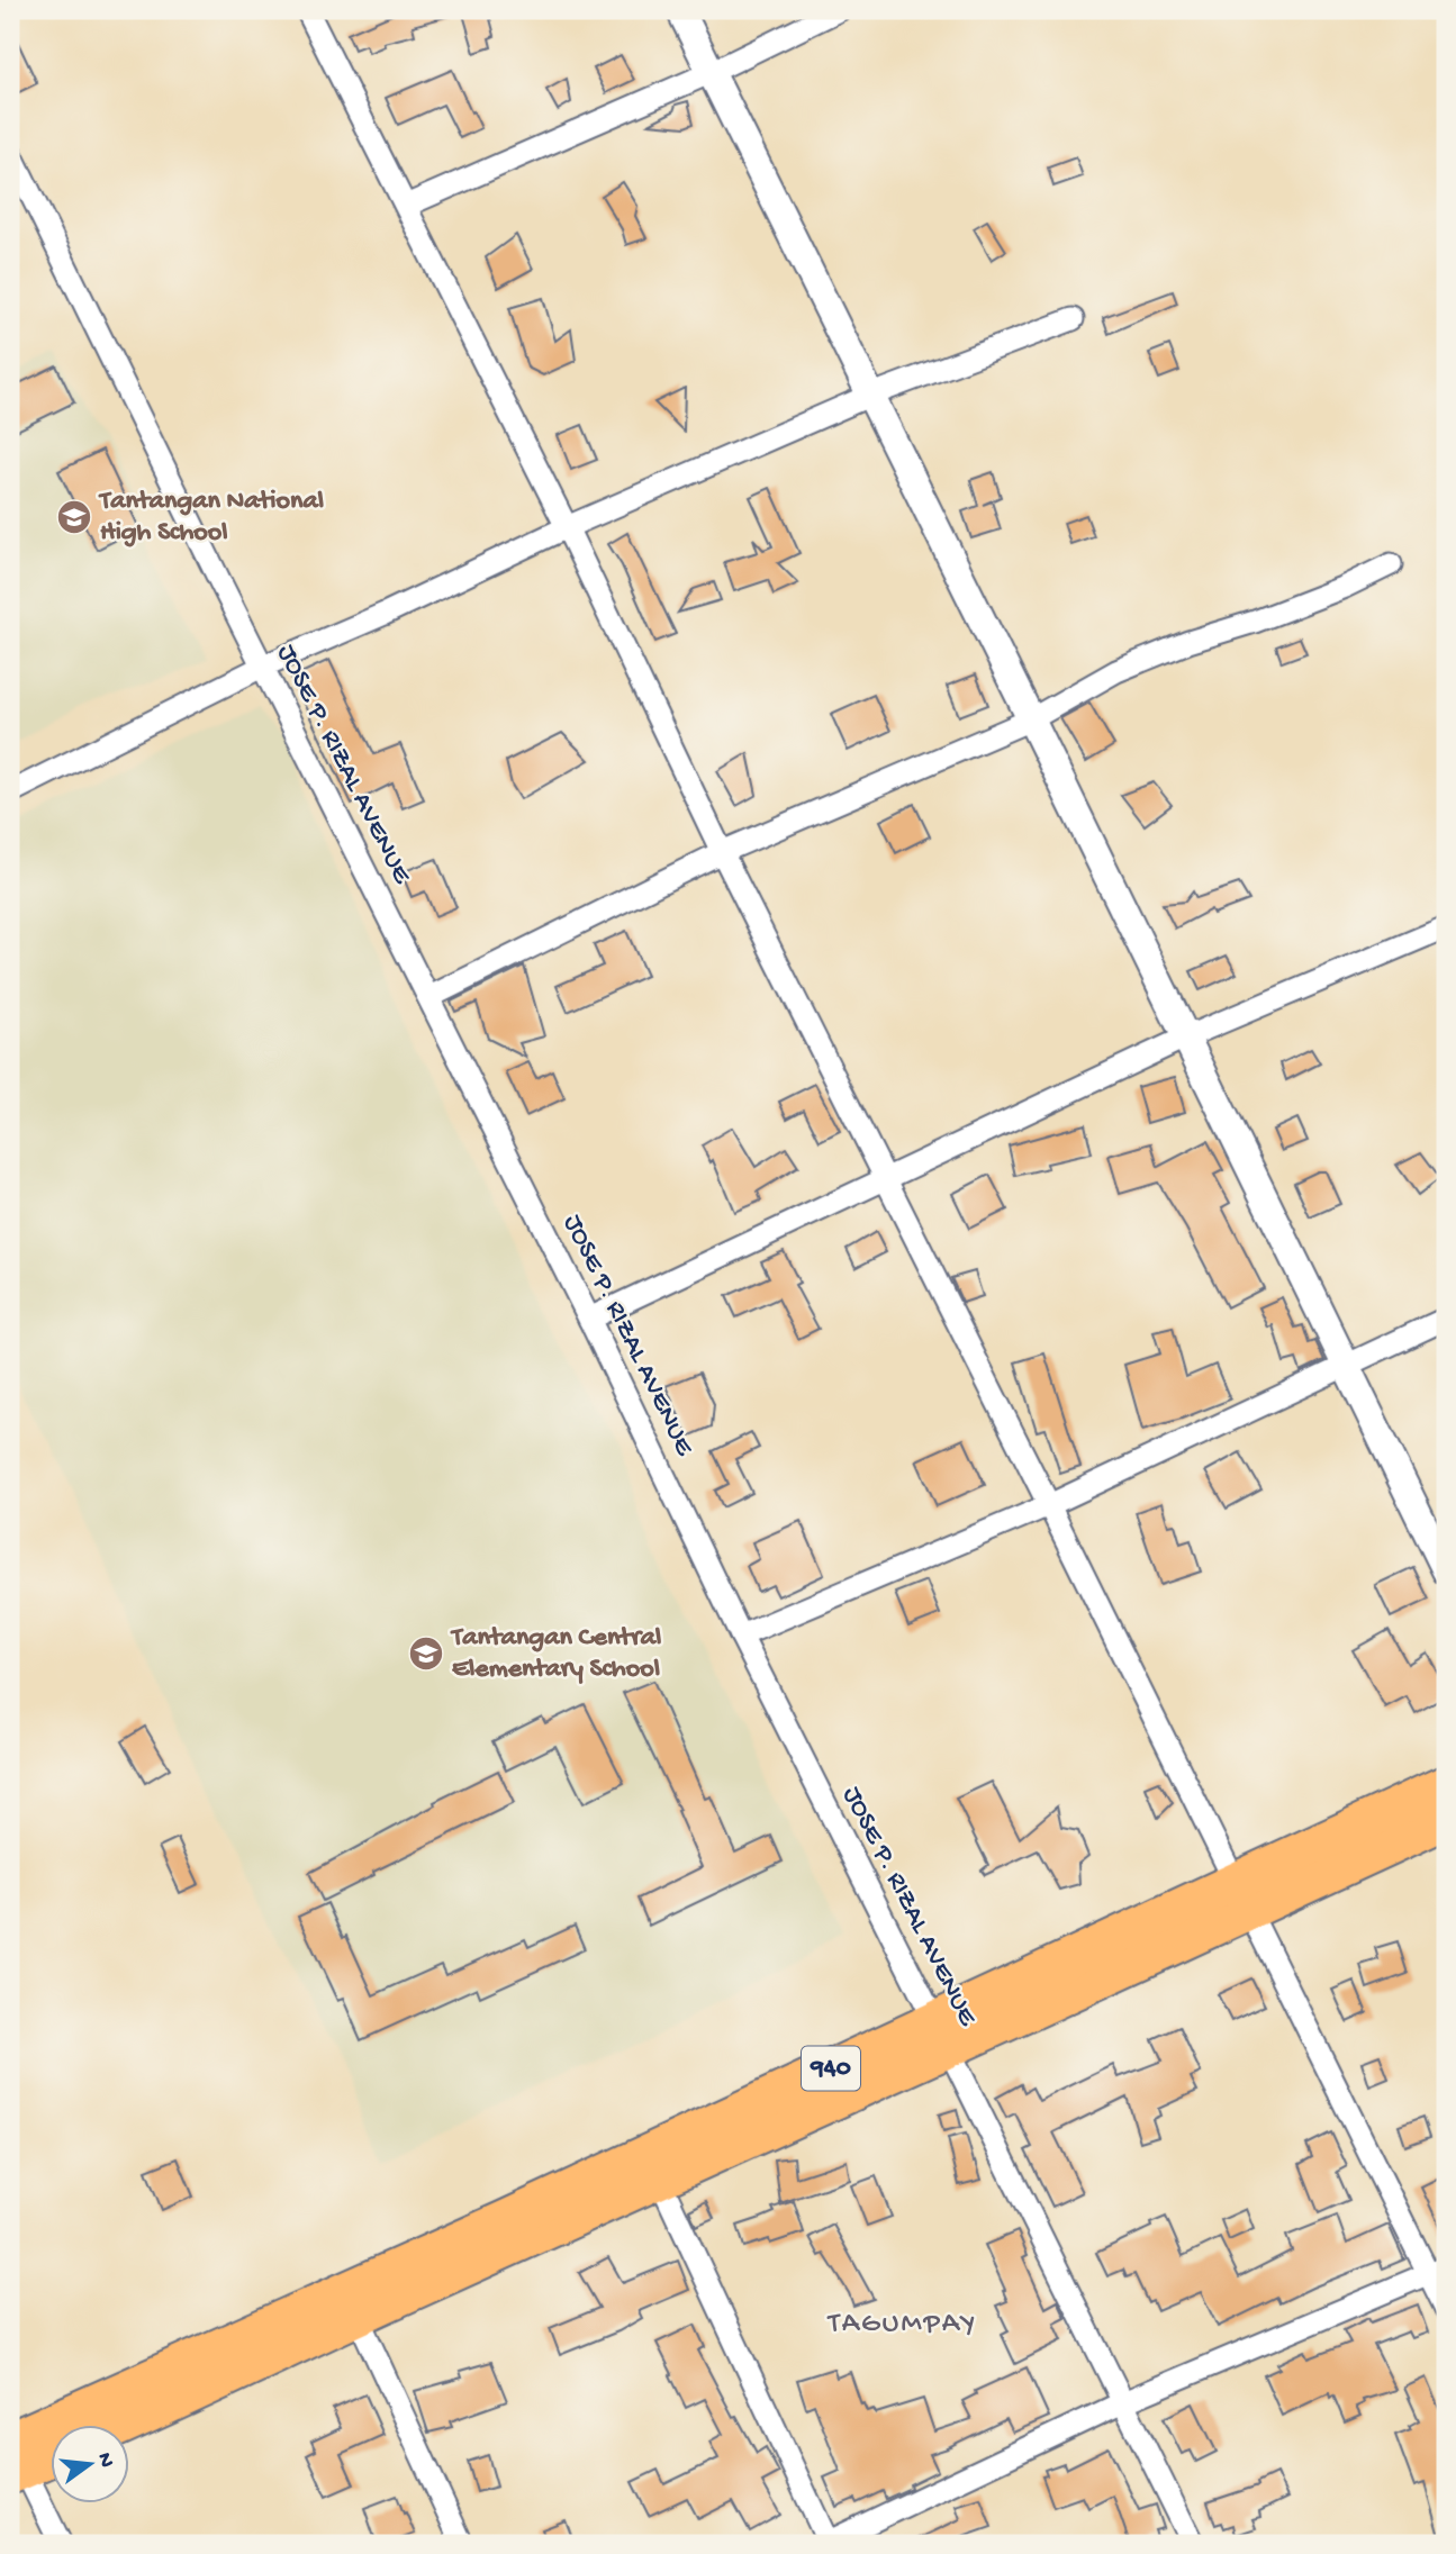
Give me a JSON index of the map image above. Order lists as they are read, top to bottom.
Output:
{
  "streets": {
    "highway": ["940"],
    "street": ["JOSE P. RIZAL AVENUE"]
  },
  "crossings": [
    ["JOSE P. RIZAL AVENUE", "940"]
  ],
  "districts": ["TAGUMPAY"],
  "places": {
    "school or university": ["Tantangan National High School", "Tantangan Central Elementary School"]
  },
  "north": "right"
}
